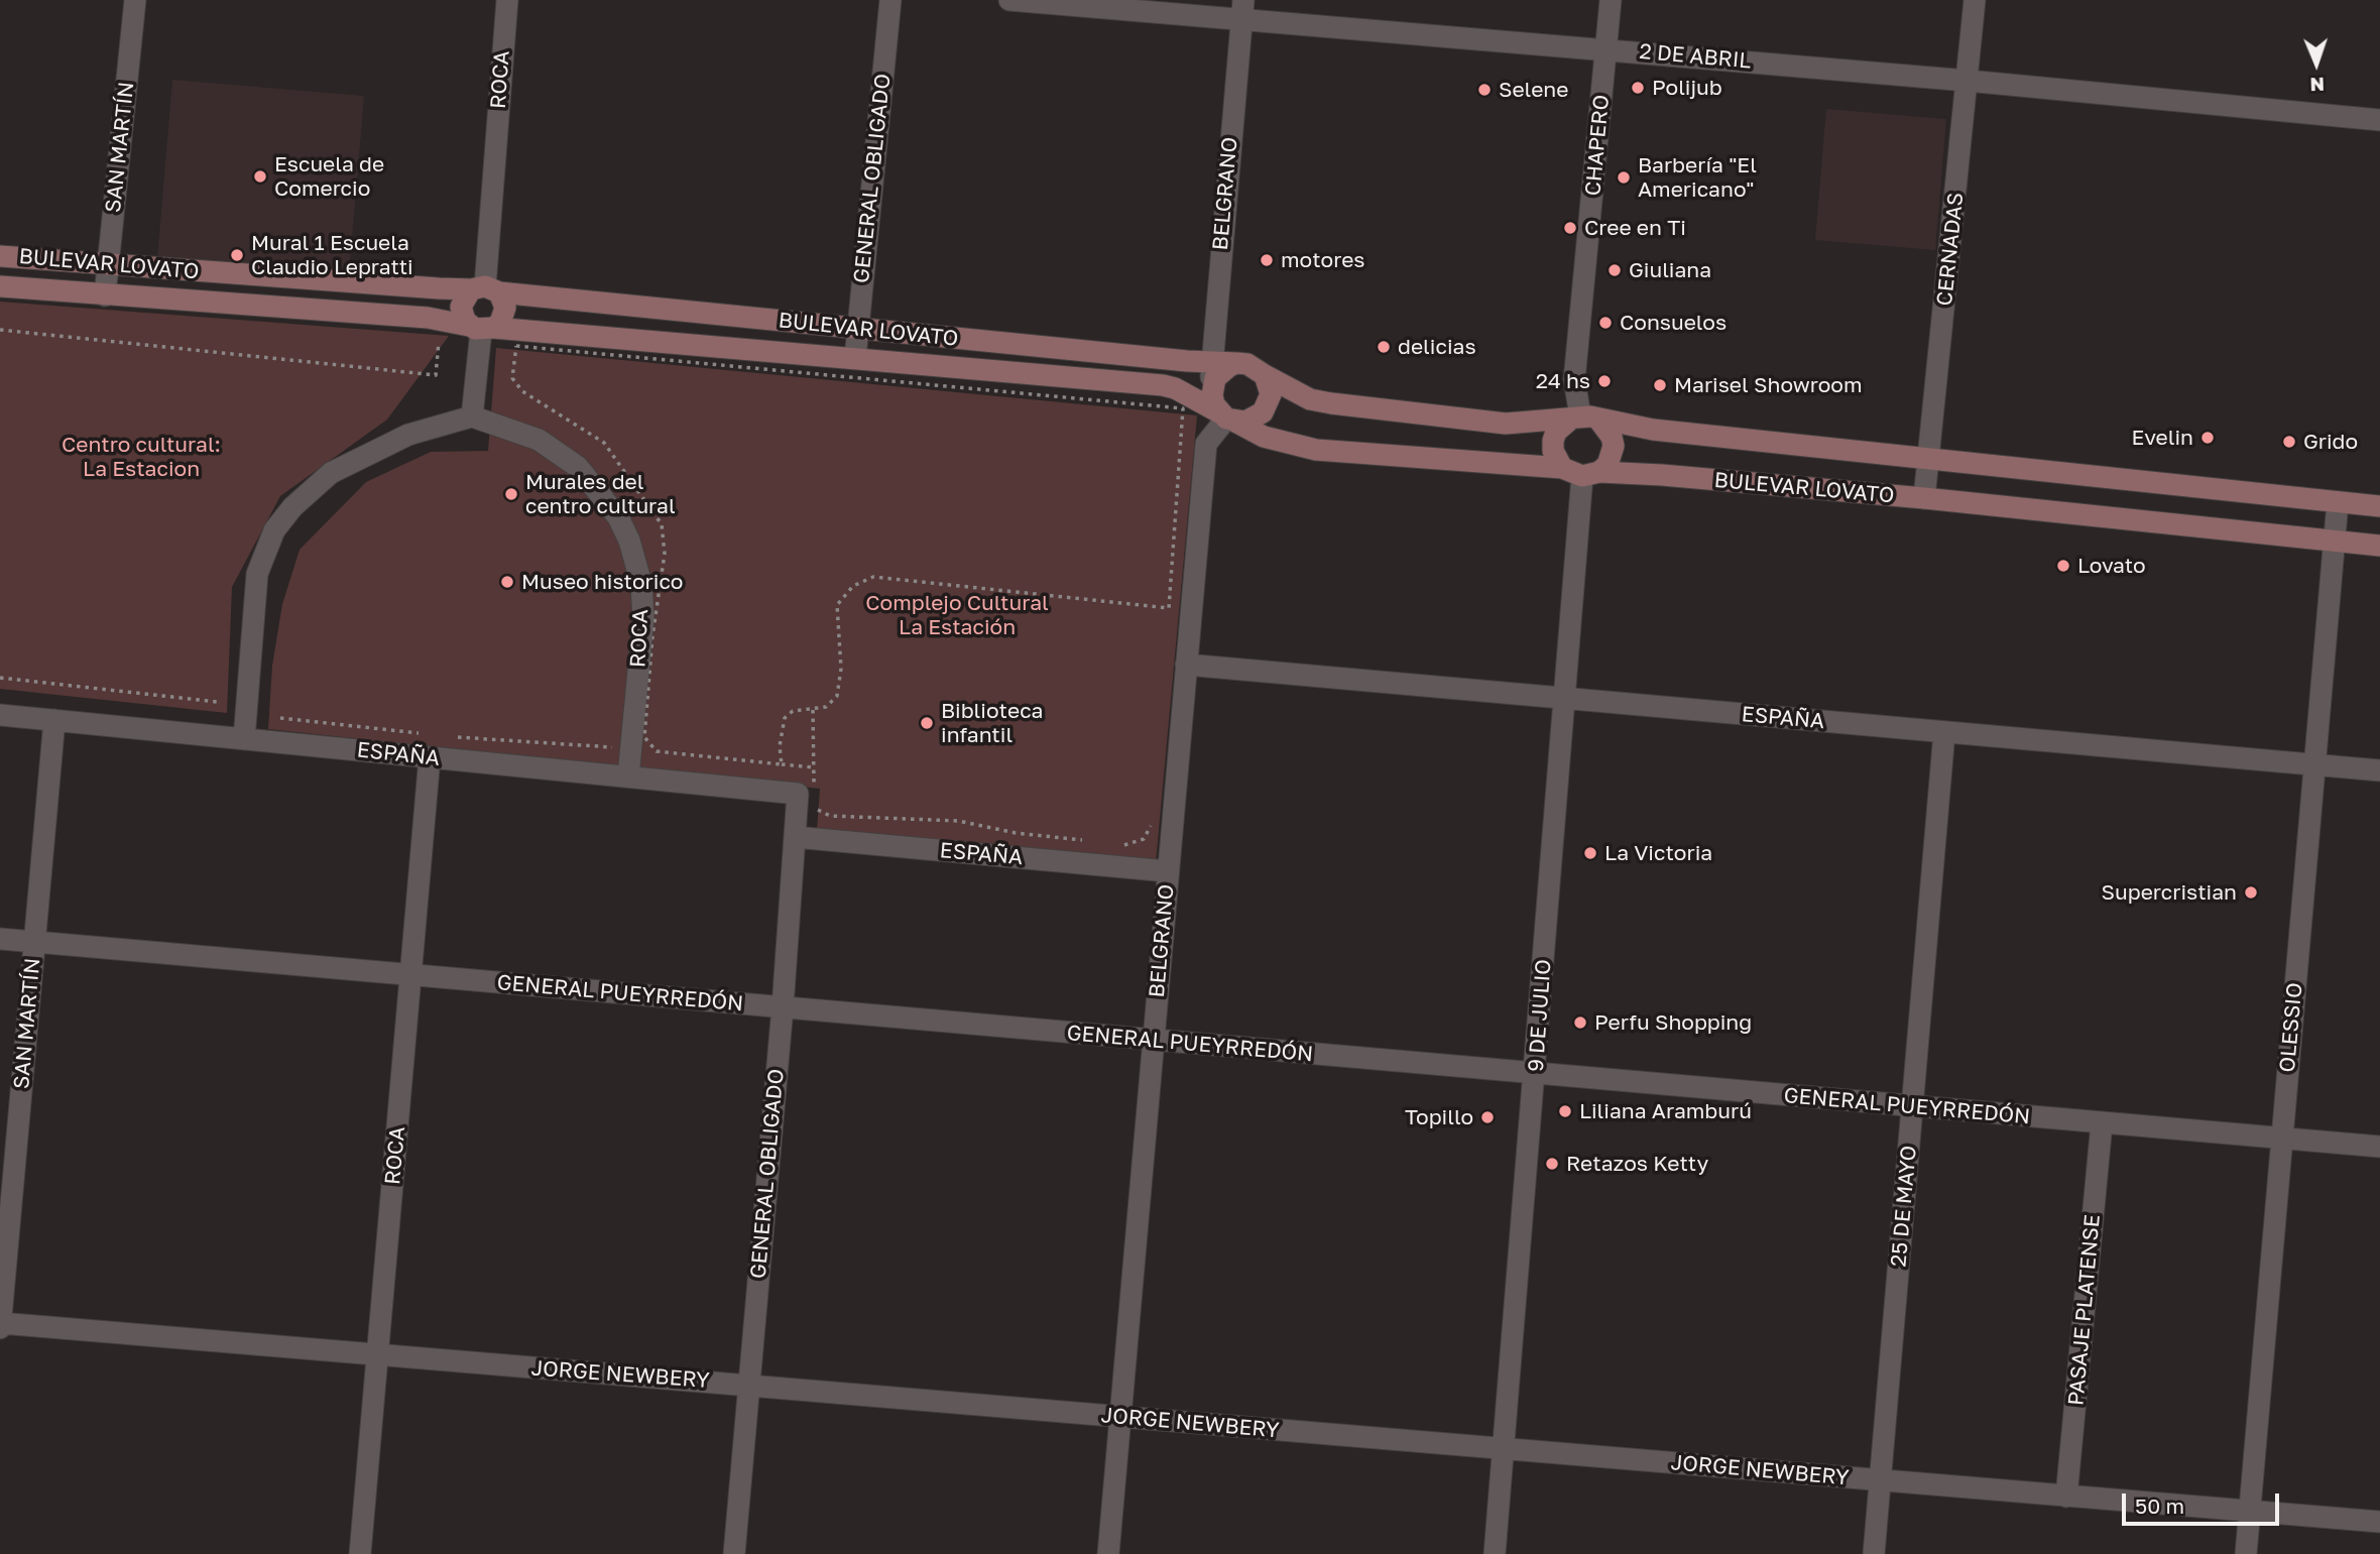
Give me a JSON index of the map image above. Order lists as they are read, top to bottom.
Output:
{
  "streets": {
    "main road": ["ROCA", "BULEVAR LOVATO", "9 DE JULIO"],
    "street": [
      "2 DE ABRIL",
      "CHAPERO",
      "SAN MARTÍN",
      "GENERAL OBLIGADO",
      "BELGRANO",
      "CERNADAS",
      "ESPAÑA",
      "GENERAL PUEYRREDÓN",
      "OLESSIO",
      "25 DE MAYO",
      "PASAJE PLATENSE",
      "JORGE NEWBERY"
    ]
  },
  "crossings": [
    ["2 DE ABRIL", "CHAPERO"],
    ["2 DE ABRIL", "BELGRANO"],
    ["2 DE ABRIL", "CERNADAS"],
    ["ROCA", "BULEVAR LOVATO"],
    ["ROCA", "ESPAÑA"],
    ["ROCA", "GENERAL PUEYRREDÓN"],
    ["ROCA", "JORGE NEWBERY"],
    ["CHAPERO", "BULEVAR LOVATO"],
    ["CHAPERO", "9 DE JULIO"],
    ["SAN MARTÍN", "BULEVAR LOVATO"],
    ["SAN MARTÍN", "ESPAÑA"],
    ["SAN MARTÍN", "GENERAL PUEYRREDÓN"],
    ["SAN MARTÍN", "JORGE NEWBERY"],
    ["GENERAL OBLIGADO", "BULEVAR LOVATO"],
    ["GENERAL OBLIGADO", "ESPAÑA"],
    ["GENERAL OBLIGADO", "GENERAL PUEYRREDÓN"],
    ["GENERAL OBLIGADO", "JORGE NEWBERY"],
    ["BELGRANO", "BULEVAR LOVATO"],
    ["BELGRANO", "ESPAÑA"],
    ["BELGRANO", "GENERAL PUEYRREDÓN"],
    ["BELGRANO", "JORGE NEWBERY"],
    ["CERNADAS", "BULEVAR LOVATO"],
    ["BULEVAR LOVATO", "9 DE JULIO"],
    ["BULEVAR LOVATO", "OLESSIO"],
    ["ESPAÑA", "9 DE JULIO"],
    ["ESPAÑA", "OLESSIO"],
    ["ESPAÑA", "25 DE MAYO"],
    ["GENERAL PUEYRREDÓN", "9 DE JULIO"],
    ["GENERAL PUEYRREDÓN", "OLESSIO"],
    ["GENERAL PUEYRREDÓN", "25 DE MAYO"],
    ["GENERAL PUEYRREDÓN", "PASAJE PLATENSE"],
    ["9 DE JULIO", "JORGE NEWBERY"],
    ["OLESSIO", "JORGE NEWBERY"],
    ["25 DE MAYO", "JORGE NEWBERY"],
    ["PASAJE PLATENSE", "JORGE NEWBERY"]
  ],
  "parks": ["Centro cultural: La Estacion", "Complejo Cultural La Estación"],
  "places": [
    "Polijub",
    "Selene",
    "Escuela de Comercio",
    "Barbería \"El Americano\"",
    "Cree en Ti",
    "Mural 1 Escuela Claudio Lepratti",
    "motores",
    "Giuliana",
    "Consuelos",
    "delicias",
    "24 hs",
    "Marisel Showroom",
    "Evelin",
    "Grido",
    "Murales del centro cultural",
    "Lovato",
    "Museo historico",
    "Biblioteca infantil",
    "La Victoria",
    "Supercristian",
    "Perfu Shopping",
    "Liliana Aramburú",
    "Topillo",
    "Retazos Ketty"
  ],
  "scale_bar": "50 m",
  "north": "bottom"
}
